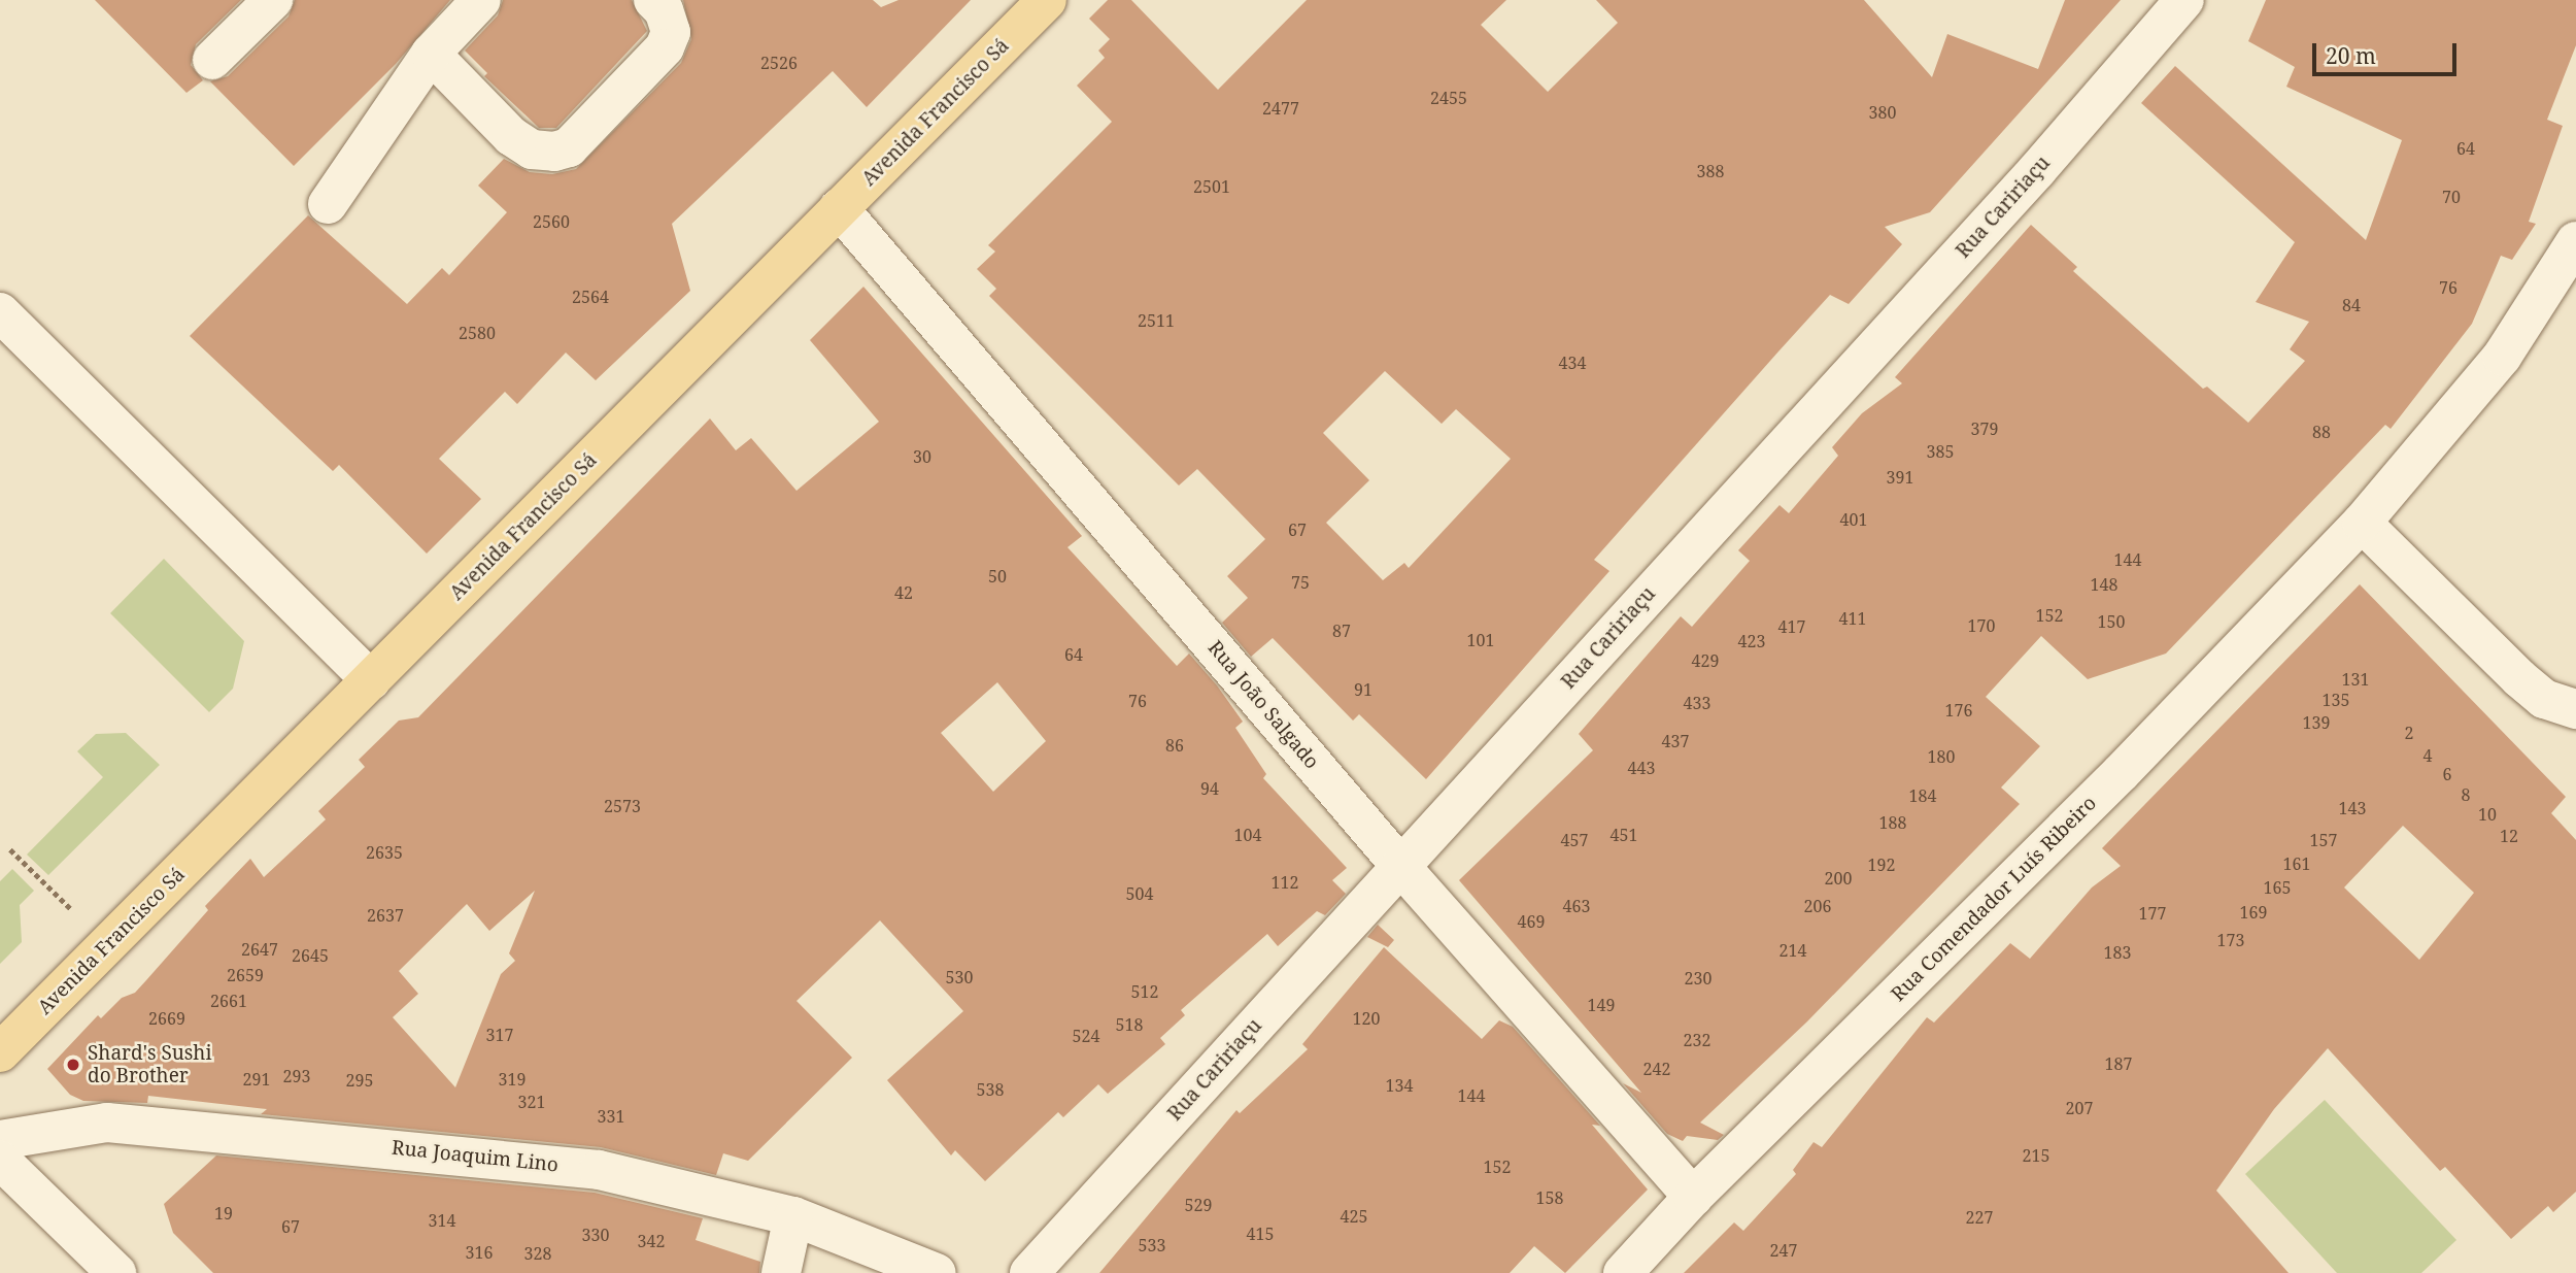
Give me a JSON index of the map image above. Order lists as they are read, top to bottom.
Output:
{
  "streets": {
    "main road": ["Avenida Francisco Sá"],
    "street": [
      "Rua Caririaçu",
      "Rua João Salgado",
      "Rua Comendador Luís Ribeiro",
      "Rua Joaquim Lino"
    ]
  },
  "crossings": [
    ["Avenida Francisco Sá", "Rua João Salgado"],
    ["Rua Caririaçu", "Rua João Salgado"],
    ["Rua João Salgado", "Rua Comendador Luís Ribeiro"]
  ],
  "places": ["Shard's Sushi do Brother"],
  "house_numbers": [
    "2526",
    "2455",
    "2477",
    "380",
    "64",
    "388",
    "2501",
    "70",
    "2560",
    "76",
    "2564",
    "84",
    "2511",
    "2580",
    "434",
    "379",
    "88",
    "385",
    "30",
    "391",
    "401",
    "67",
    "144",
    "50",
    "75",
    "148",
    "42",
    "152",
    "411",
    "150",
    "170",
    "417",
    "87",
    "101",
    "423",
    "64",
    "429",
    "131",
    "91",
    "135",
    "76",
    "433",
    "176",
    "139",
    "2",
    "437",
    "86",
    "4",
    "180",
    "443",
    "6",
    "94",
    "8",
    "184",
    "2573",
    "143",
    "10",
    "188",
    "104",
    "451",
    "12",
    "457",
    "157",
    "2635",
    "161",
    "192",
    "200",
    "112",
    "165",
    "504",
    "463",
    "206",
    "169",
    "177",
    "2637",
    "469",
    "173",
    "2647",
    "214",
    "183",
    "2645",
    "2659",
    "530",
    "230",
    "512",
    "2661",
    "149",
    "2669",
    "120",
    "518",
    "317",
    "524",
    "232",
    "187",
    "242",
    "293",
    "291",
    "319",
    "295",
    "134",
    "538",
    "144",
    "321",
    "207",
    "331",
    "215",
    "152",
    "158",
    "529",
    "19",
    "425",
    "227",
    "314",
    "67",
    "415",
    "330",
    "342",
    "533",
    "247",
    "316",
    "328"
  ],
  "scale_bar": "20 m"
}
